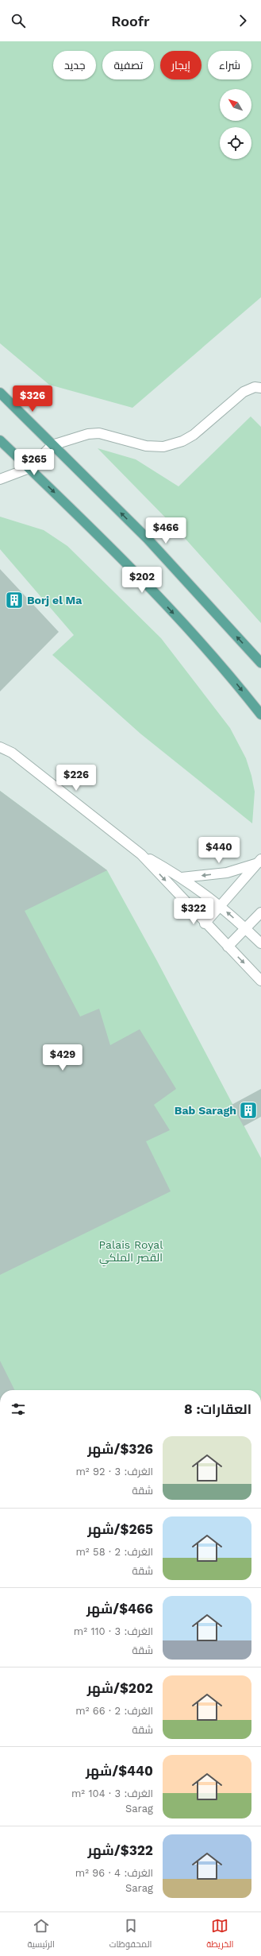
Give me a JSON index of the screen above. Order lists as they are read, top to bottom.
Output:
{
  "parks": ["Palais Royal القصر الملكي"],
  "places": {
    "building": ["Borj el Ma", "Bab Saragh"]
  },
  "north": "top left",
  "page": {
    "header": "Roofr",
    "chip": [
      "شراء",
      "إيجار",
      "تصفية",
      "جديد"
    ],
    "price": [
      "$326",
      "$265",
      "$466",
      "$202",
      "$226",
      "$440",
      "$322",
      "$429"
    ],
    "heading": "العقارات: 8",
    "list": [
      {
        "name": "$326/شهر",
        "note": "الغرف: 3 · 92 m² · شقة"
      },
      {
        "name": "$265/شهر",
        "note": "الغرف: 2 · 58 m² · شقة"
      },
      {
        "name": "$466/شهر",
        "note": "الغرف: 3 · 110 m² · شقة"
      },
      {
        "name": "$202/شهر",
        "note": "الغرف: 2 · 66 m² · شقة"
      },
      {
        "name": "$440/شهر",
        "note": "الغرف: 3 · 104 m² · Sarag"
      },
      {
        "name": "$322/شهر",
        "note": "الغرف: 4 · 96 m² · Sarag"
      }
    ],
    "tabs": ["الخريطة", "المحفوظات", "الرئيسية"]
  }
}
